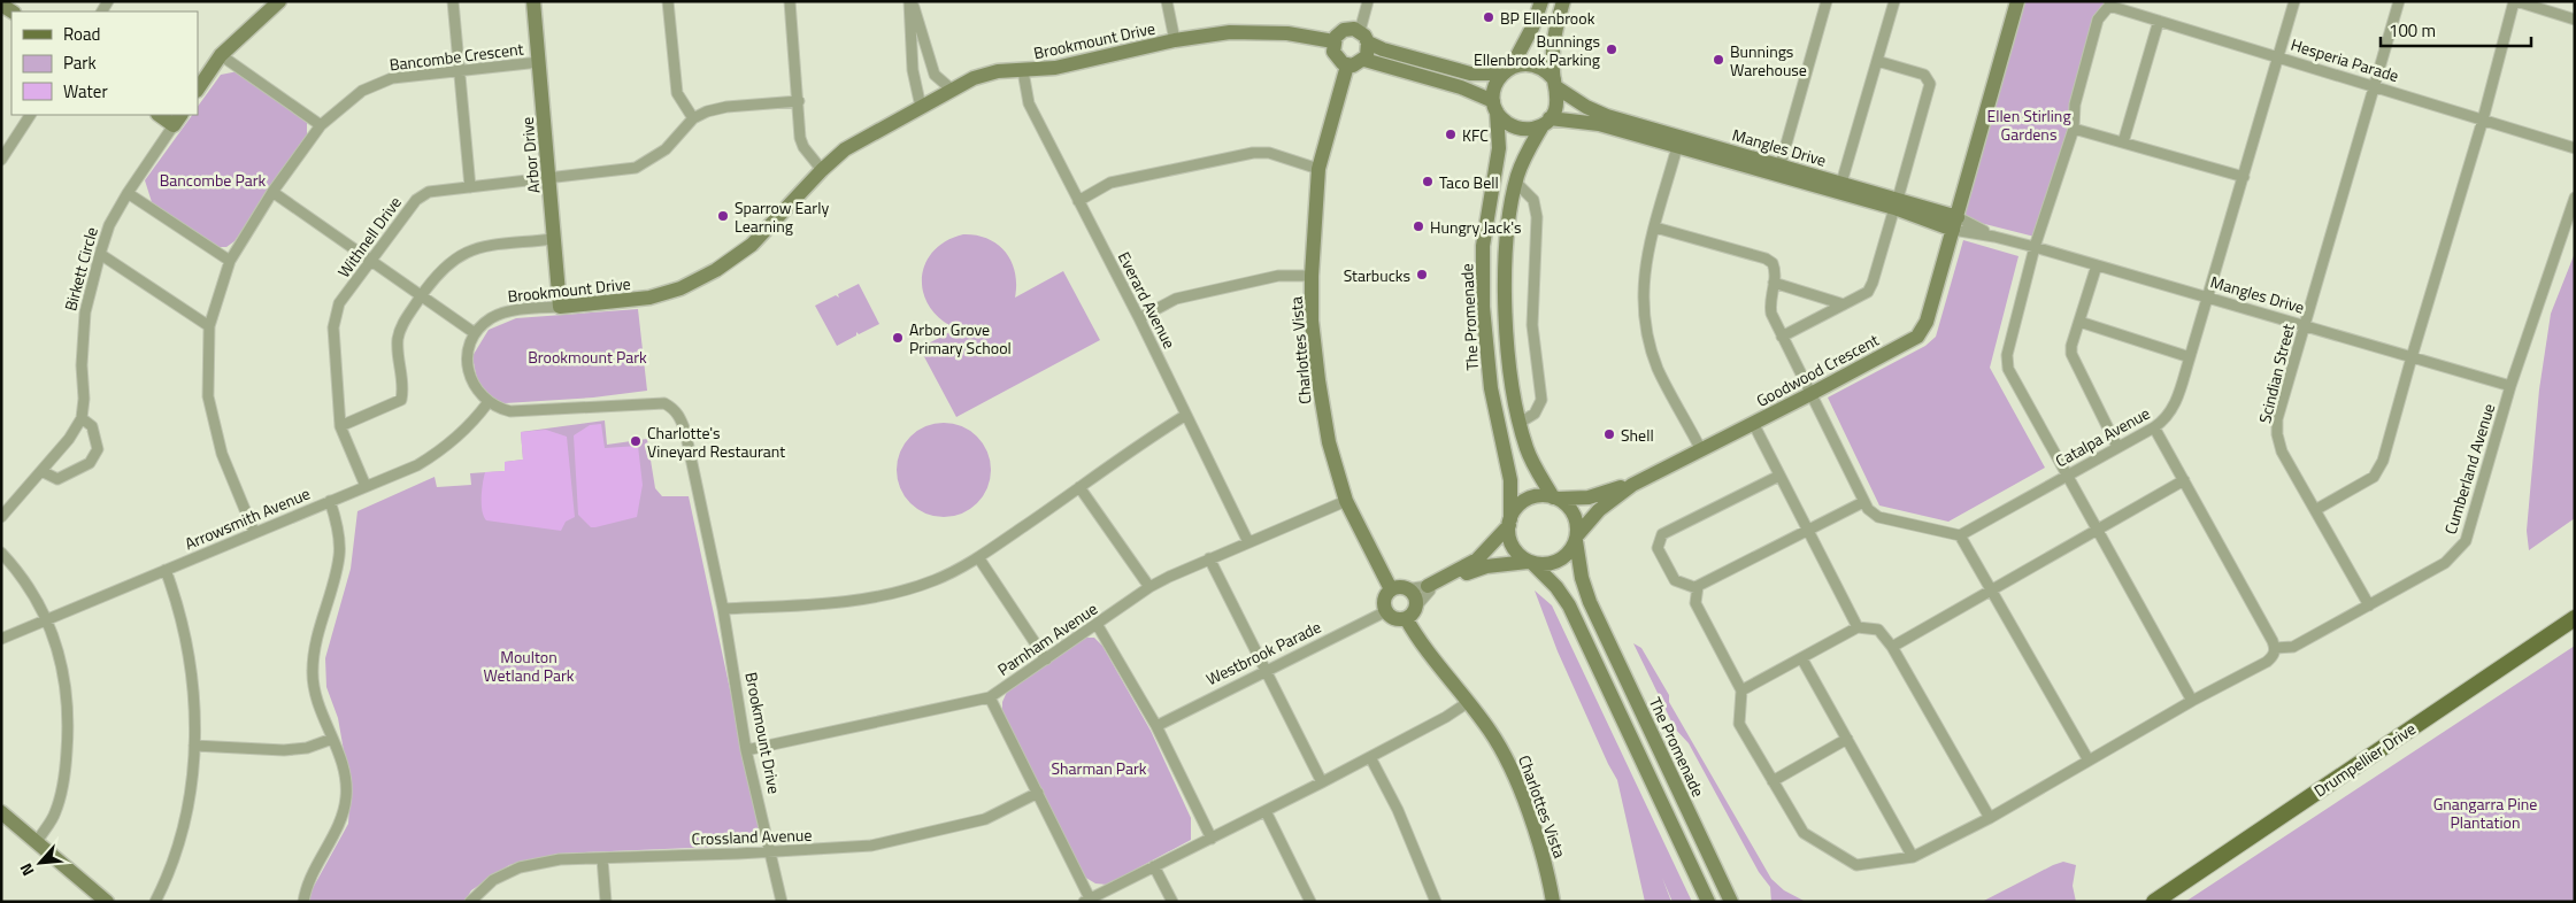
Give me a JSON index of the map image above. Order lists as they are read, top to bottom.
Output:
{
  "streets": {
    "main road": ["Drumpellier Drive"],
    "street": [
      "Brookmount Drive",
      "Bancombe Crescent",
      "Hesperia Parade",
      "Mangles Drive",
      "Arbor Drive",
      "Withnell Drive",
      "Birkett Circle",
      "Everard Avenue",
      "The Promenade",
      "Charlottes Vista",
      "Goodwood Crescent",
      "Scindian Street",
      "Catalpa Avenue",
      "Cumberland Avenue",
      "Arrowsmith Avenue",
      "Parnham Avenue",
      "Westbrook Parade",
      "Crossland Avenue"
    ]
  },
  "crossings": [
    ["Brookmount Drive", "Arbor Drive"],
    ["Brookmount Drive", "Everard Avenue"],
    ["Brookmount Drive", "Charlottes Vista"],
    ["Brookmount Drive", "Arrowsmith Avenue"],
    ["Brookmount Drive", "Parnham Avenue"],
    ["Brookmount Drive", "Crossland Avenue"],
    ["Bancombe Crescent", "Arbor Drive"],
    ["Bancombe Crescent", "Arrowsmith Avenue"],
    ["Hesperia Parade", "Scindian Street"],
    ["Hesperia Parade", "Catalpa Avenue"],
    ["Mangles Drive", "The Promenade"],
    ["Mangles Drive", "Goodwood Crescent"],
    ["Mangles Drive", "Scindian Street"],
    ["Mangles Drive", "Catalpa Avenue"],
    ["Mangles Drive", "Cumberland Avenue"],
    ["Arbor Drive", "Withnell Drive"],
    ["Withnell Drive", "Arrowsmith Avenue"],
    ["Everard Avenue", "Parnham Avenue"],
    ["The Promenade", "Goodwood Crescent"],
    ["Charlottes Vista", "Parnham Avenue"],
    ["Charlottes Vista", "Westbrook Parade"],
    ["Scindian Street", "Cumberland Avenue"]
  ],
  "parks": [
    "Ellen Stirling Gardens",
    "Bancombe Park",
    "Brookmount Park",
    "Moulton Wetland Park",
    "Sharman Park",
    "Gnangarra Pine Plantation"
  ],
  "places": [
    "BP Ellenbrook",
    "Bunnings Ellenbrook Parking",
    "Bunnings Warehouse",
    "KFC",
    "Taco Bell",
    "Sparrow Early Learning",
    "Hungry Jack's",
    "Starbucks",
    "Arbor Grove Primary School",
    "Shell",
    "Charlotte's Vineyard Restaurant"
  ],
  "legend": ["Road", "Park", "Water"],
  "scale_bar": "100 m",
  "north": "bottom left"
}
